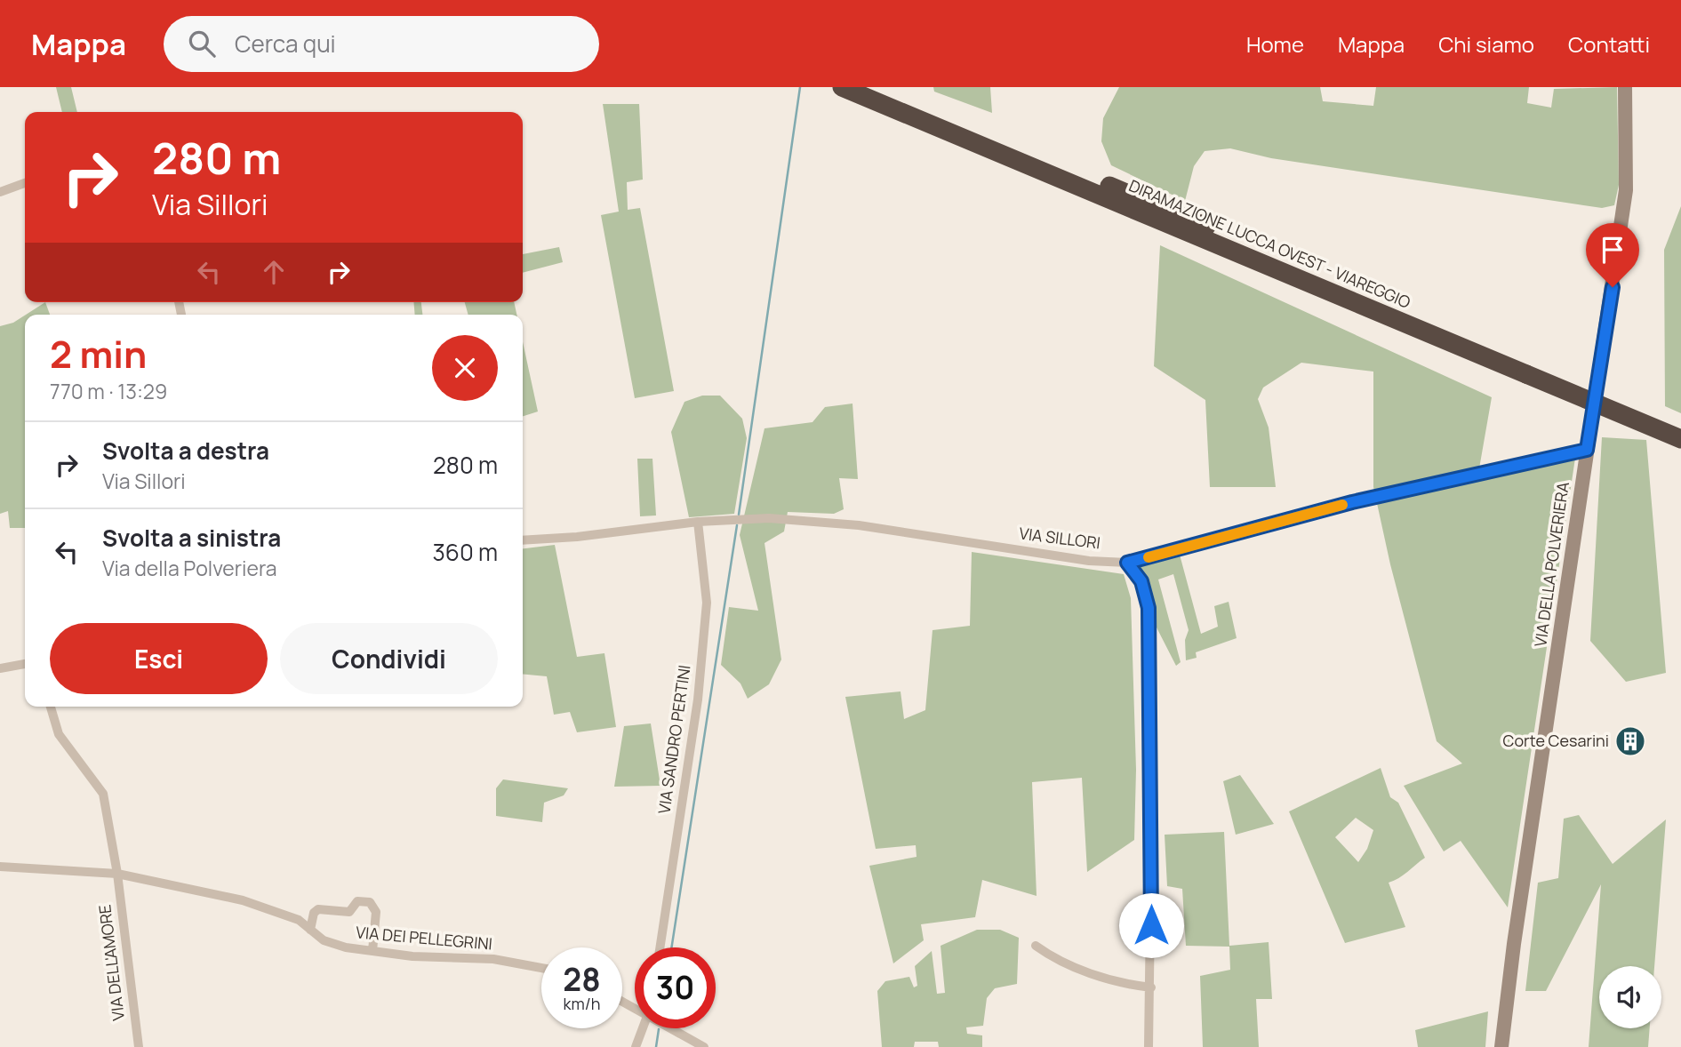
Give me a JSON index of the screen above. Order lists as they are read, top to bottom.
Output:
{
  "streets": {
    "highway": ["DIRAMAZIONE LUCCA OVEST - VIAREGGIO"],
    "street": [
      "VIA SILLORI",
      "VIA DELLA POLVERIERA",
      "VIA SANDRO PERTINI",
      "VIA DEI PELLEGRINI",
      "VIA DELL'AMORE"
    ]
  },
  "crossings": [
    ["VIA SILLORI", "VIA DELLA POLVERIERA"],
    ["VIA SILLORI", "VIA SANDRO PERTINI"],
    ["VIA DEI PELLEGRINI", "VIA DELL'AMORE"]
  ],
  "places": {
    "building": ["Corte Cesarini"]
  },
  "page": {
    "header": "Mappa",
    "search": "Cerca qui",
    "nav": [
      "Home",
      "Mappa",
      "Chi siamo",
      "Contatti"
    ],
    "turn": ["280 m", "Via Sillori"],
    "heading": ["2 min", "770 m · 13:29"],
    "list": [
      {
        "name": "Svolta a destra",
        "note": "Via Sillori",
        "value": "280 m"
      },
      {
        "name": "Svolta a sinistra",
        "note": "Via della Polveriera",
        "value": "360 m"
      }
    ],
    "buttons": ["Esci", "Condividi"],
    "speed": "28 km/h",
    "limit": "30"
  }
}
